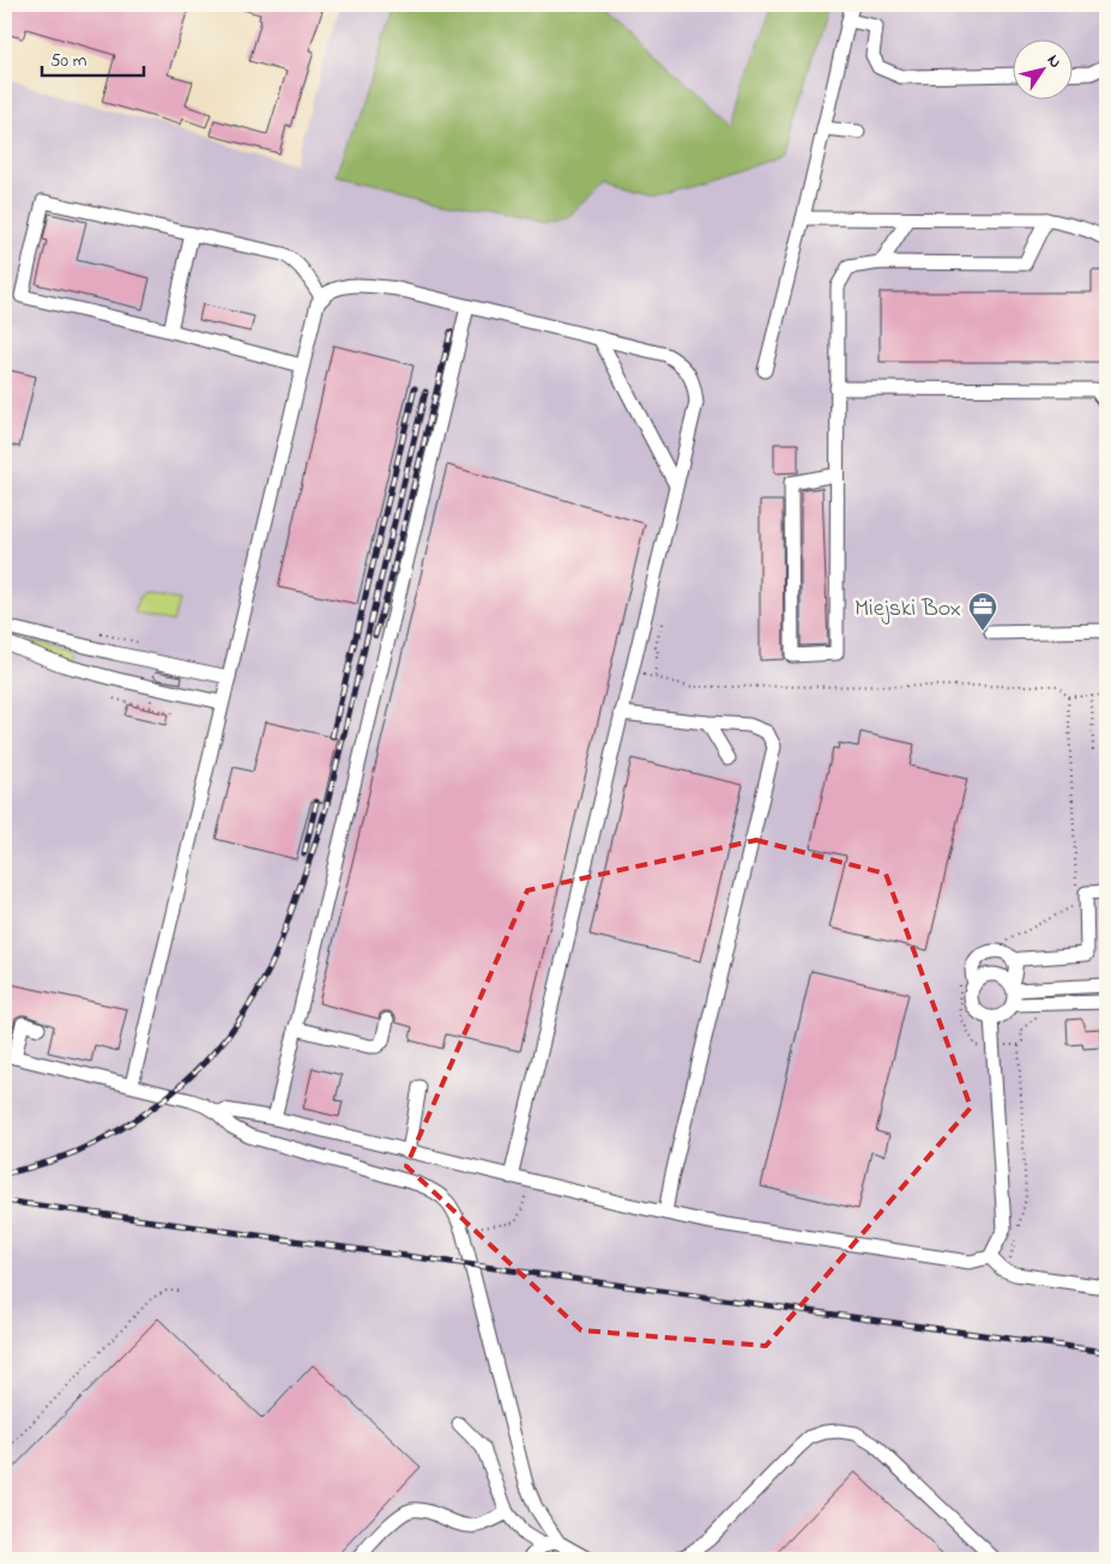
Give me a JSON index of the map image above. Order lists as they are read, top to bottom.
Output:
{
  "places": {
    "office": ["Miejski Box"]
  },
  "scale_bar": "50 m",
  "north": "top right"
}
